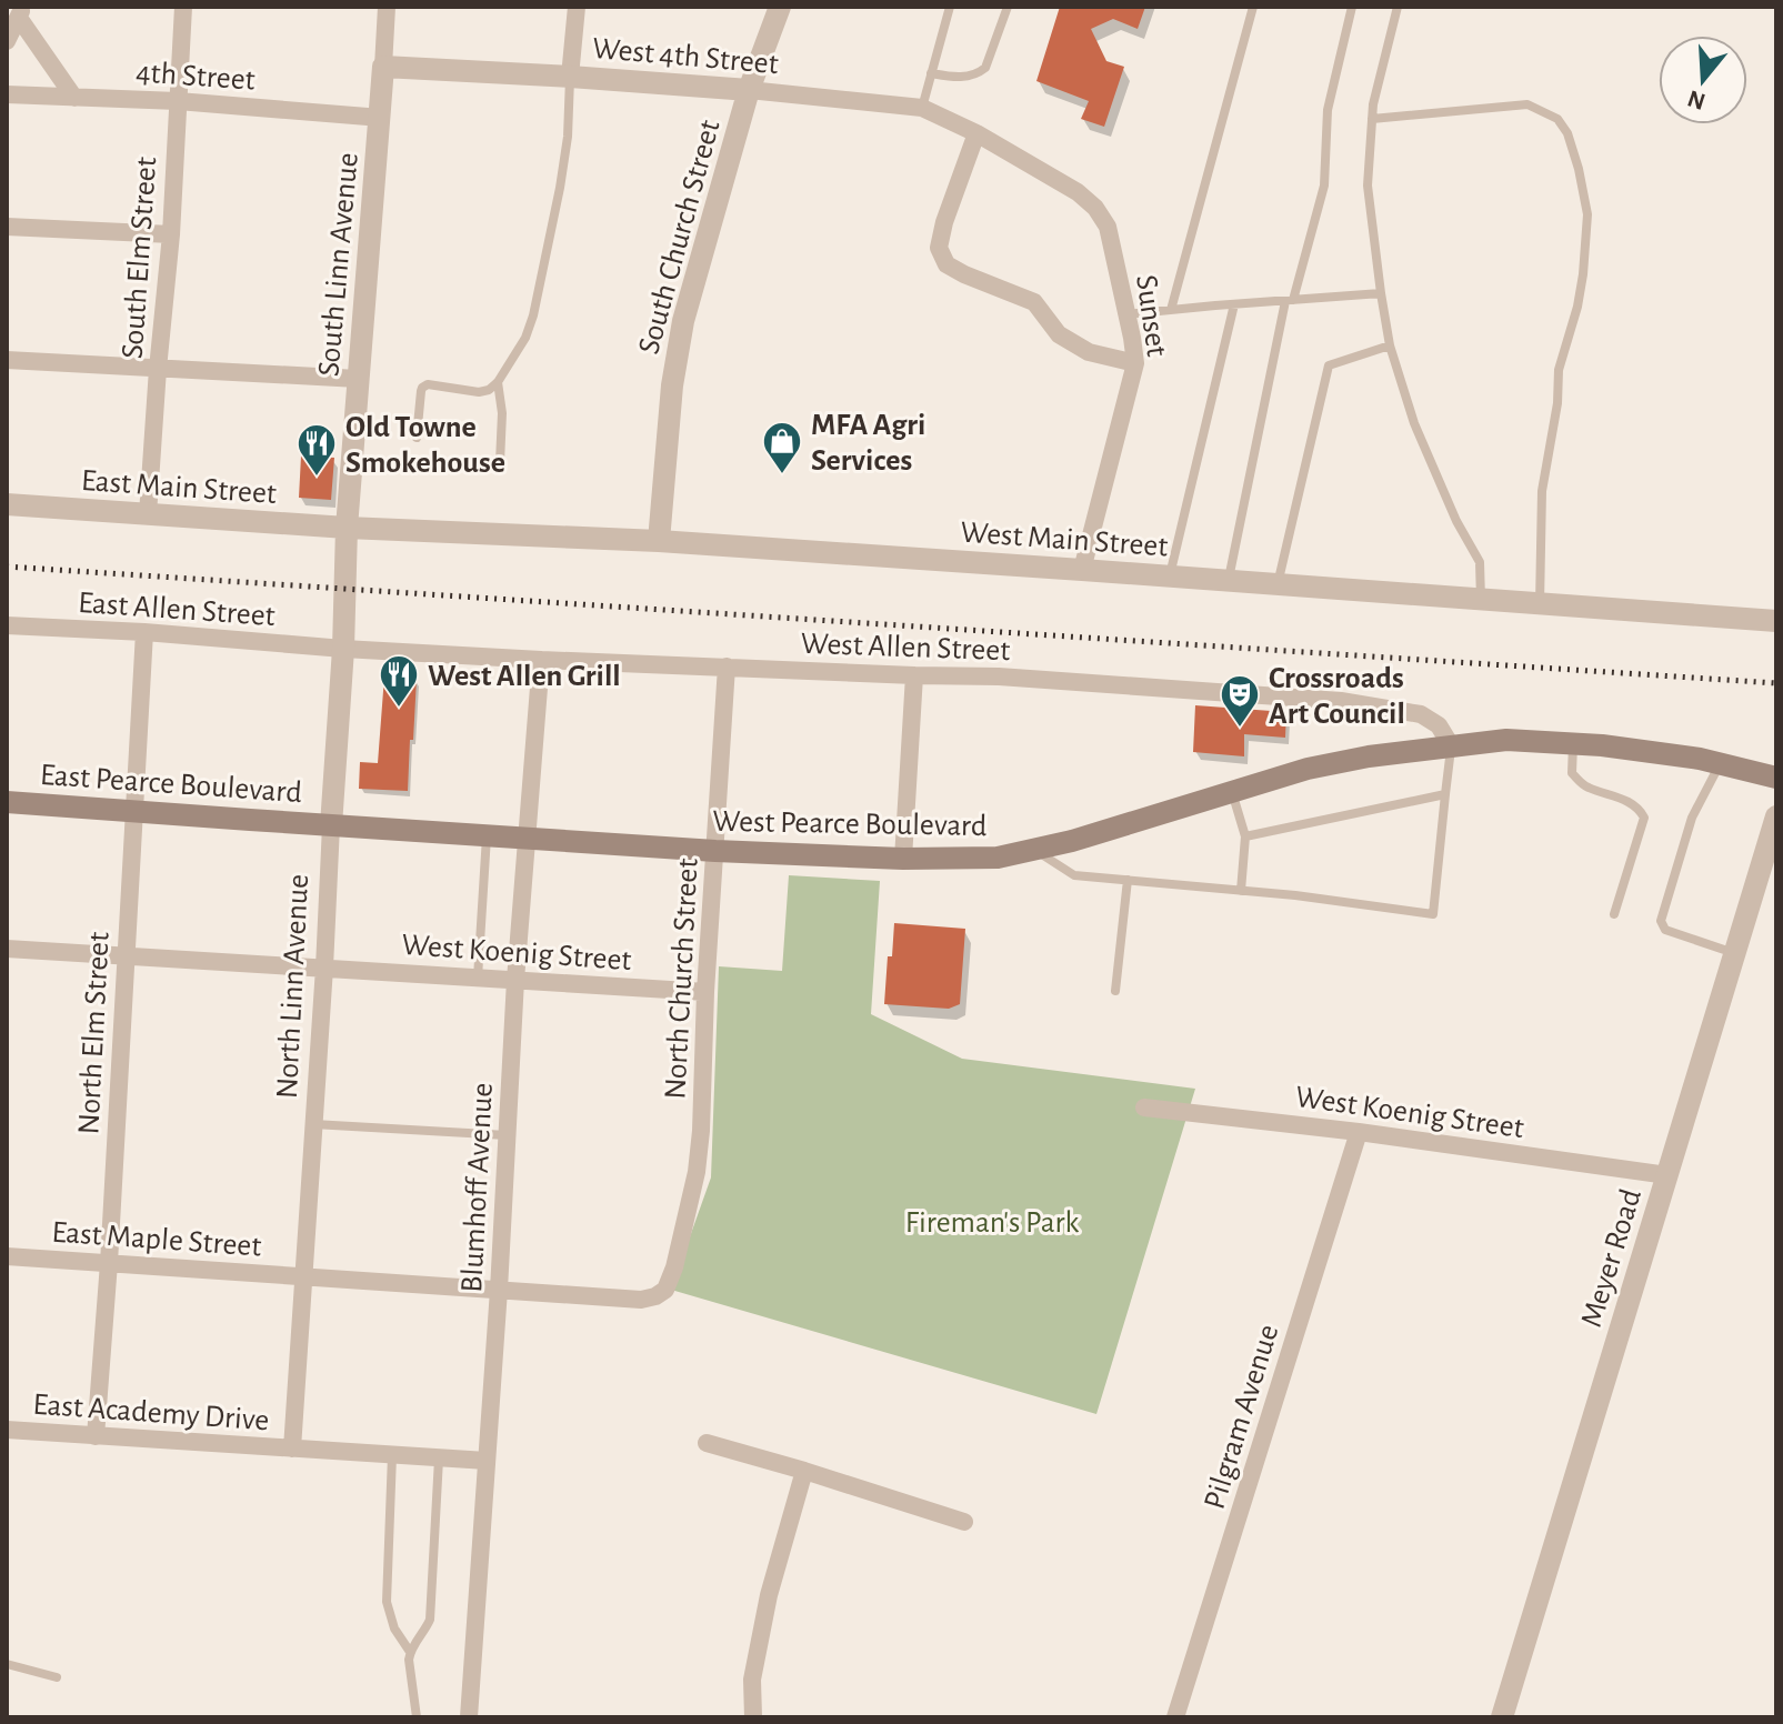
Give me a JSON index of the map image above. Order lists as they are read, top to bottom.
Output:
{
  "streets": {
    "main road": ["East Pearce Boulevard", "West Pearce Boulevard"],
    "street": [
      "West 4th Street",
      "4th Street",
      "South Church Street",
      "South Elm Street",
      "South Linn Avenue",
      "Sunset",
      "East Main Street",
      "West Main Street",
      "East Allen Street",
      "West Allen Street",
      "West Koenig Street",
      "North Church Street",
      "North Linn Avenue",
      "North Elm Street",
      "Blumhoff Avenue",
      "East Maple Street",
      "Meyer Road",
      "East Academy Drive",
      "Pilgram Avenue"
    ]
  },
  "crossings": [
    ["West 4th Street", "South Church Street"],
    ["West 4th Street", "South Linn Avenue"],
    ["West 4th Street", "Sunset"],
    ["4th Street", "South Elm Street"],
    ["4th Street", "South Linn Avenue"],
    ["South Church Street", "West Main Street"],
    ["South Elm Street", "East Main Street"],
    ["South Linn Avenue", "East Main Street"],
    ["South Linn Avenue", "West Main Street"],
    ["South Linn Avenue", "North Linn Avenue"],
    ["Sunset", "West Main Street"],
    ["East Main Street", "West Main Street"],
    ["East Main Street", "North Linn Avenue"],
    ["West Main Street", "North Linn Avenue"],
    ["East Allen Street", "West Allen Street"],
    ["East Allen Street", "North Linn Avenue"],
    ["East Allen Street", "North Elm Street"],
    ["West Allen Street", "West Pearce Boulevard"],
    ["West Allen Street", "North Church Street"],
    ["West Allen Street", "North Linn Avenue"],
    ["West Allen Street", "Blumhoff Avenue"],
    ["East Pearce Boulevard", "West Pearce Boulevard"],
    ["East Pearce Boulevard", "North Linn Avenue"],
    ["East Pearce Boulevard", "North Elm Street"],
    ["West Pearce Boulevard", "North Church Street"],
    ["West Pearce Boulevard", "North Linn Avenue"],
    ["West Pearce Boulevard", "Blumhoff Avenue"],
    ["West Koenig Street", "North Church Street"],
    ["West Koenig Street", "North Linn Avenue"],
    ["West Koenig Street", "North Elm Street"],
    ["West Koenig Street", "Blumhoff Avenue"],
    ["West Koenig Street", "Meyer Road"],
    ["West Koenig Street", "Pilgram Avenue"],
    ["North Church Street", "East Maple Street"],
    ["North Linn Avenue", "East Maple Street"],
    ["North Linn Avenue", "East Academy Drive"],
    ["North Elm Street", "East Maple Street"],
    ["North Elm Street", "East Academy Drive"],
    ["Blumhoff Avenue", "East Maple Street"],
    ["Blumhoff Avenue", "East Academy Drive"]
  ],
  "parks": ["Fireman's Park"],
  "places": {
    "shop": ["MFA Agri Services"],
    "restaurant": ["Old Towne Smokehouse", "West Allen Grill"],
    "theatre": ["Crossroads Art Council"]
  },
  "north": "bottom"
}
